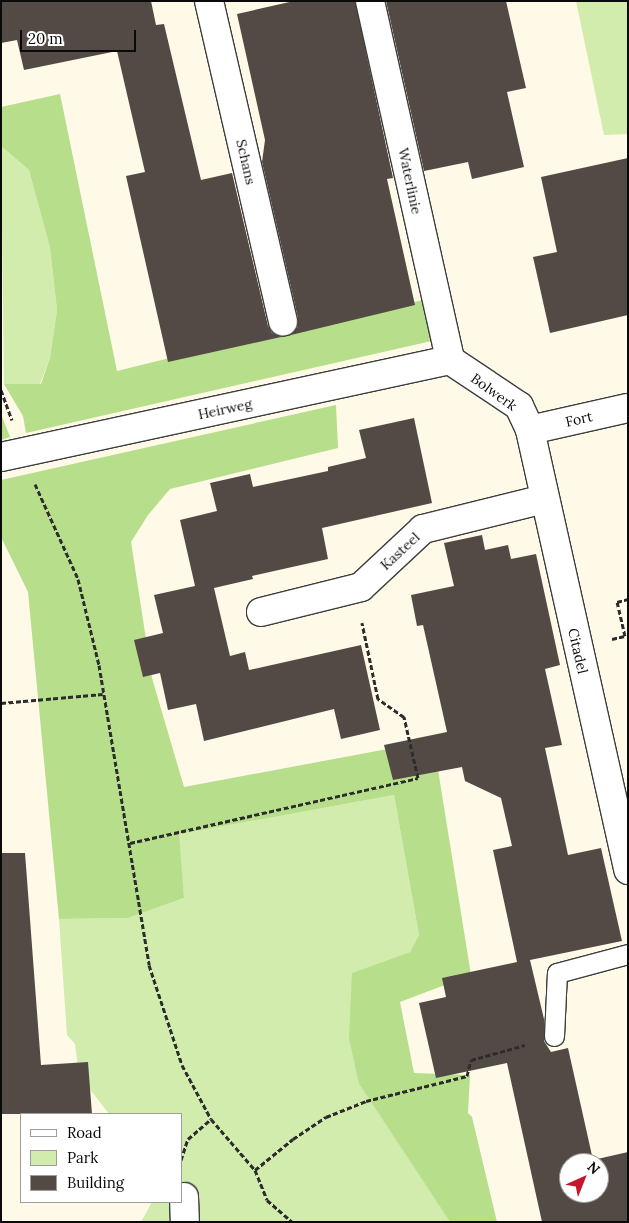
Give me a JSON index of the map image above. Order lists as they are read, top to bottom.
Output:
{
  "streets": {
    "street": [
      "Schans",
      "Waterlinie",
      "Bolwerk",
      "Heirweg",
      "Fort",
      "Kasteel",
      "Citadel"
    ]
  },
  "crossings": [
    ["Waterlinie", "Bolwerk"],
    ["Waterlinie", "Heirweg"],
    ["Bolwerk", "Heirweg"],
    ["Bolwerk", "Fort"],
    ["Bolwerk", "Citadel"],
    ["Fort", "Citadel"],
    ["Kasteel", "Citadel"]
  ],
  "legend": ["Road", "Park", "Building"],
  "scale_bar": "20 m",
  "north": "top right"
}
